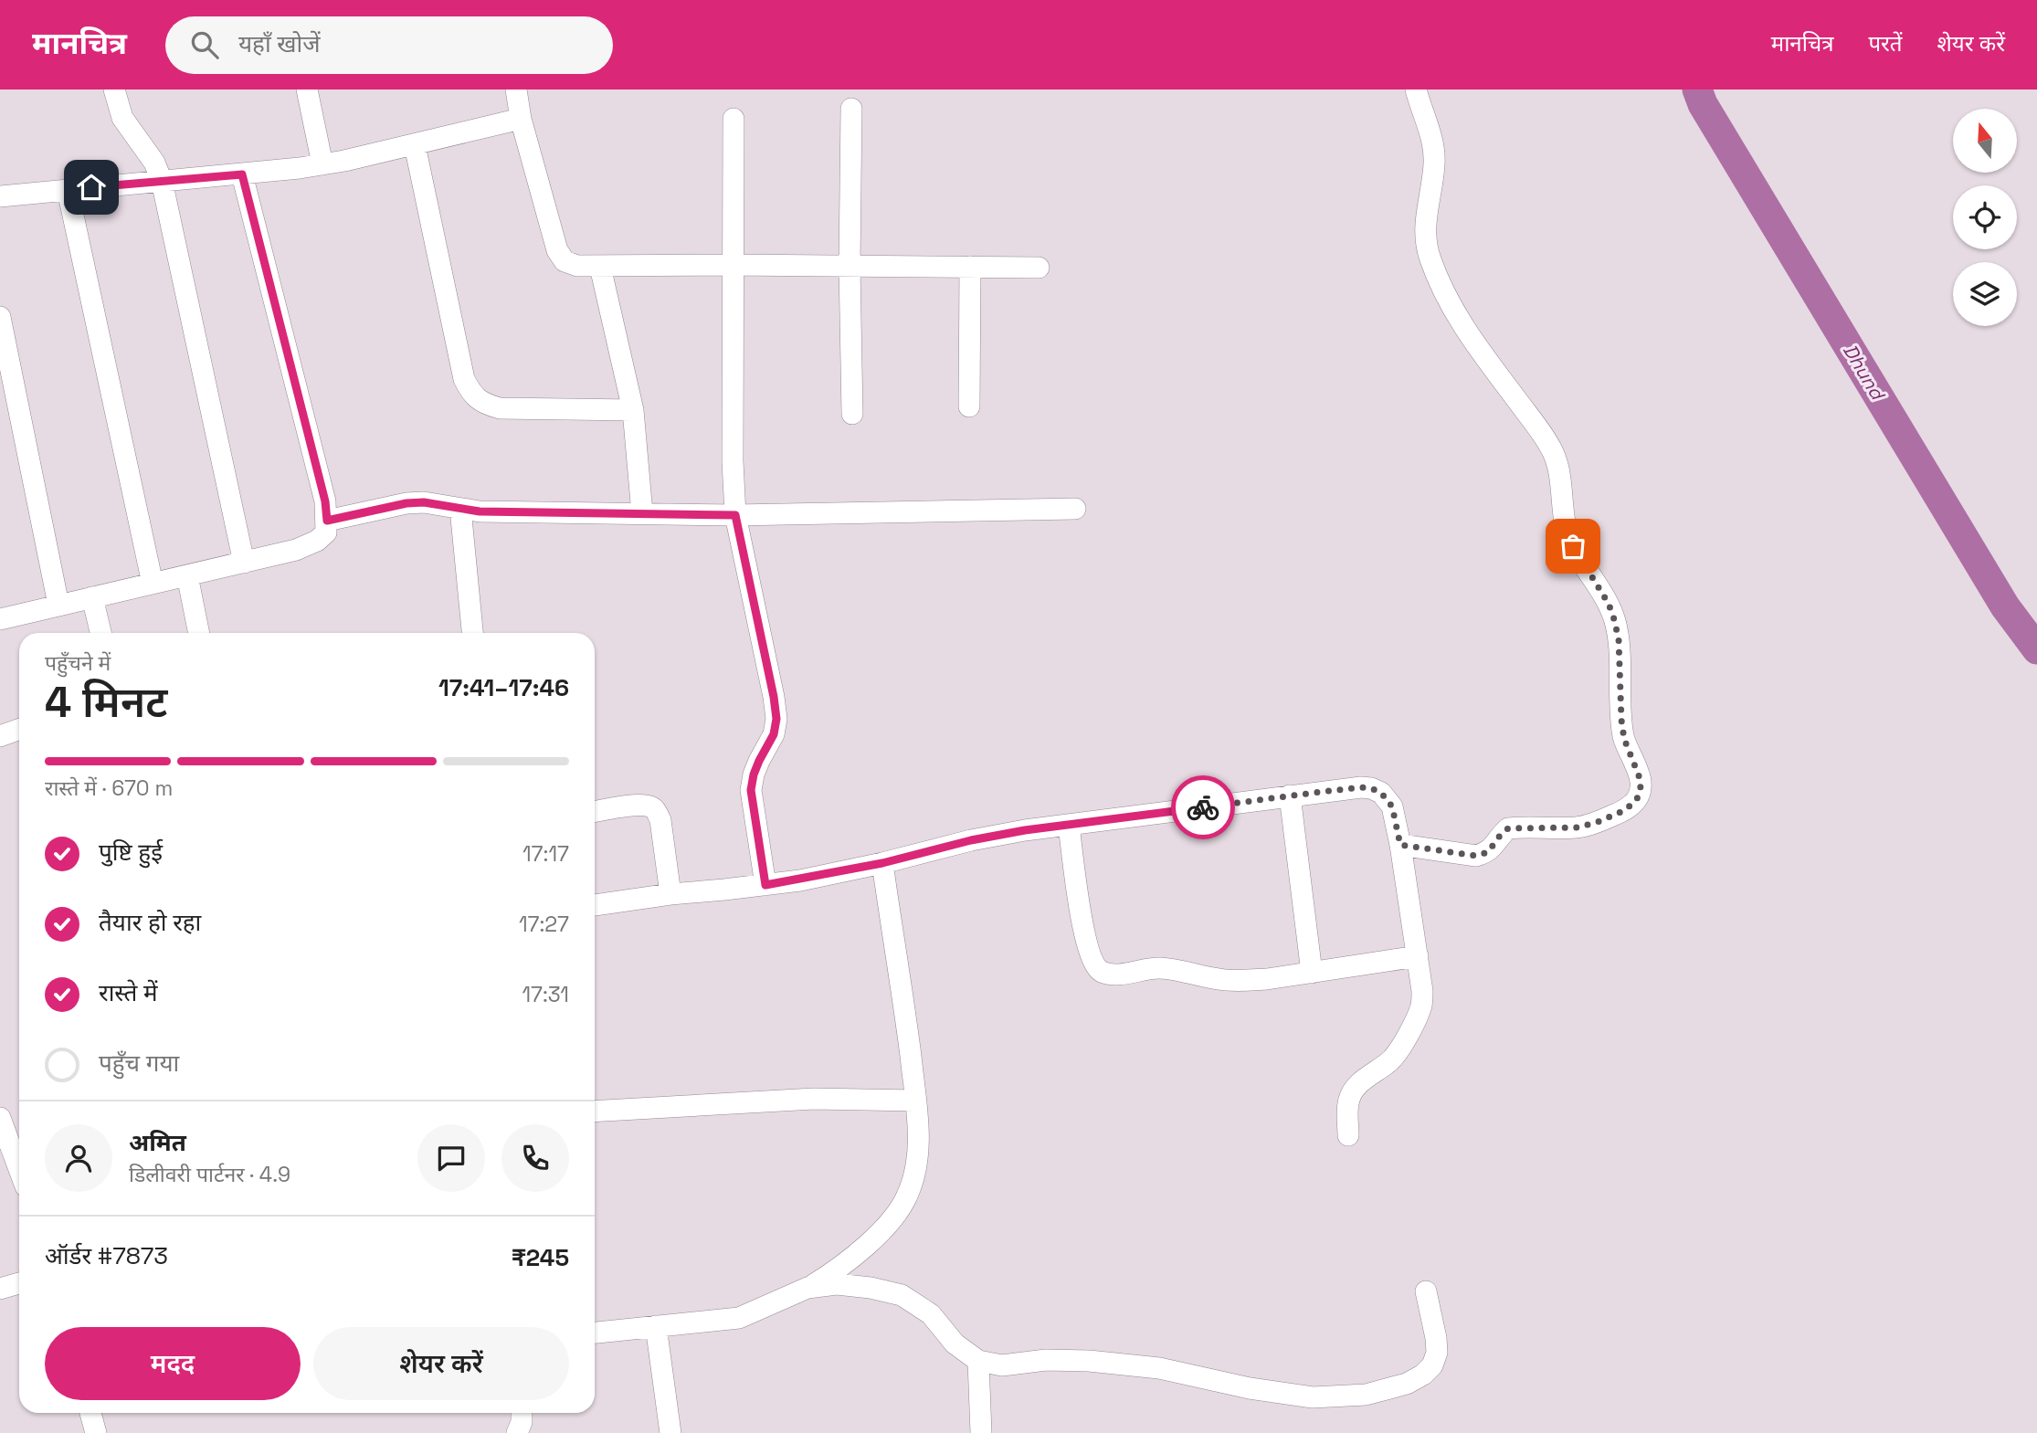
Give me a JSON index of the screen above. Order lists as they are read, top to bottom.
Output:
{
  "water": ["Dhund"],
  "north": "top",
  "page": {
    "header": "मानचित्र",
    "search": "यहाँ खोजें",
    "nav": ["मानचित्र", "परतें", "शेयर करें"],
    "heading": ["4 मिनट", "पहुँचने में", "17:41–17:46"],
    "panel": [
      "अमित",
      "डिलीवरी पार्टनर · 4.9",
      "ऑर्डर #7873",
      "₹245"
    ],
    "bar": "रास्ते में · 670 m",
    "list": [
      ["पुष्टि हुई", "17:17"],
      ["तैयार हो रहा", "17:27"],
      ["रास्ते में", "17:31"],
      "पहुँच गया"
    ],
    "buttons": ["मदद", "शेयर करें"]
  }
}
